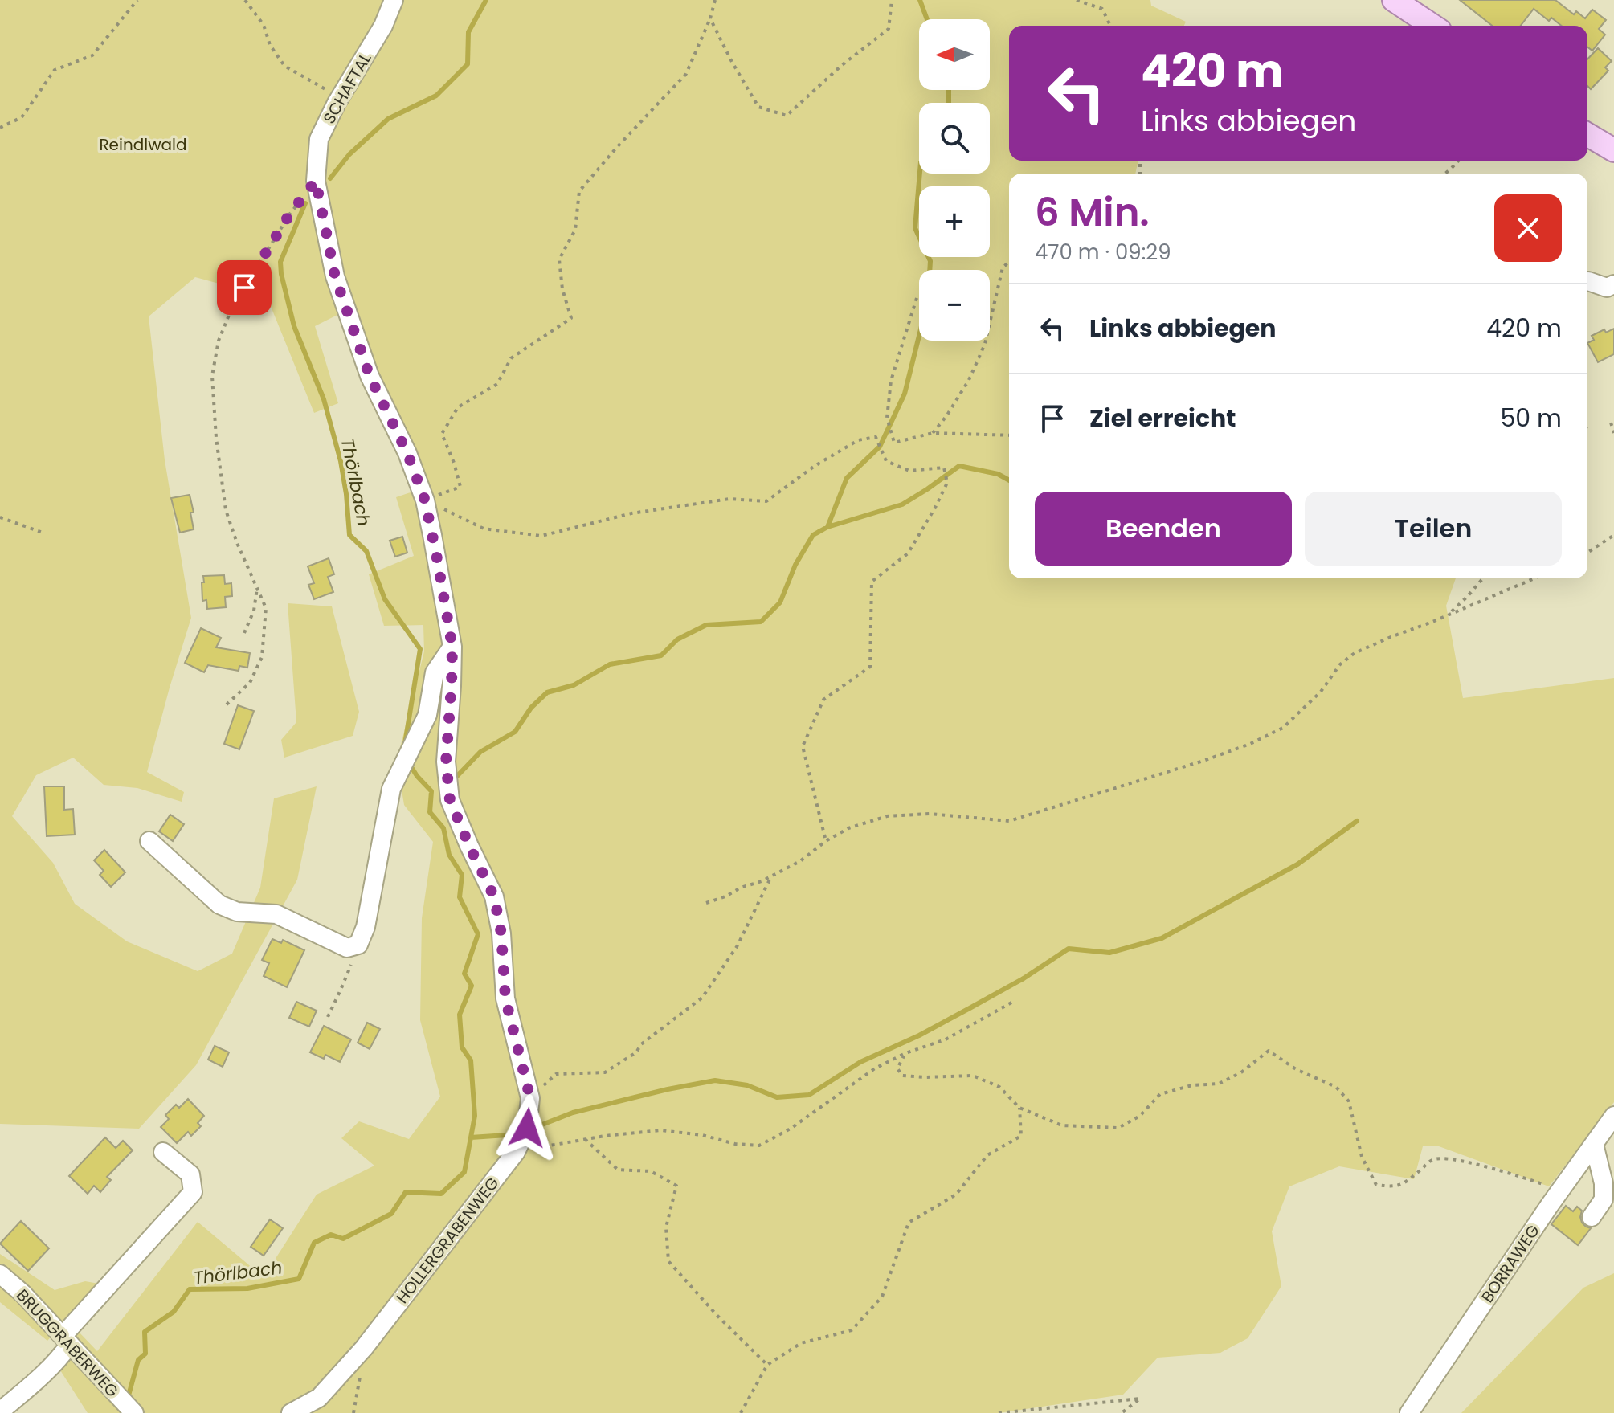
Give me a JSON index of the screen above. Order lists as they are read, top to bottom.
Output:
{
  "streets": {
    "street": [
      "SCHAFTAL",
      "HOLLERGRABENWEG",
      "BORRAWEG",
      "BRUGGRABERWEG"
    ]
  },
  "crossings": [
    ["SCHAFTAL", "HOLLERGRABENWEG"]
  ],
  "water": ["Thörlbach"],
  "parks": ["Reindlwald"],
  "north": "left",
  "page": {
    "map_buttons": ["+", "−"],
    "turn": ["420 m", "Links abbiegen"],
    "heading": ["6 Min.", "470 m · 09:29"],
    "list": [
      {
        "name": "Links abbiegen",
        "value": "420 m"
      },
      {
        "name": "Ziel erreicht",
        "value": "50 m"
      }
    ],
    "buttons": ["Beenden", "Teilen"]
  }
}
